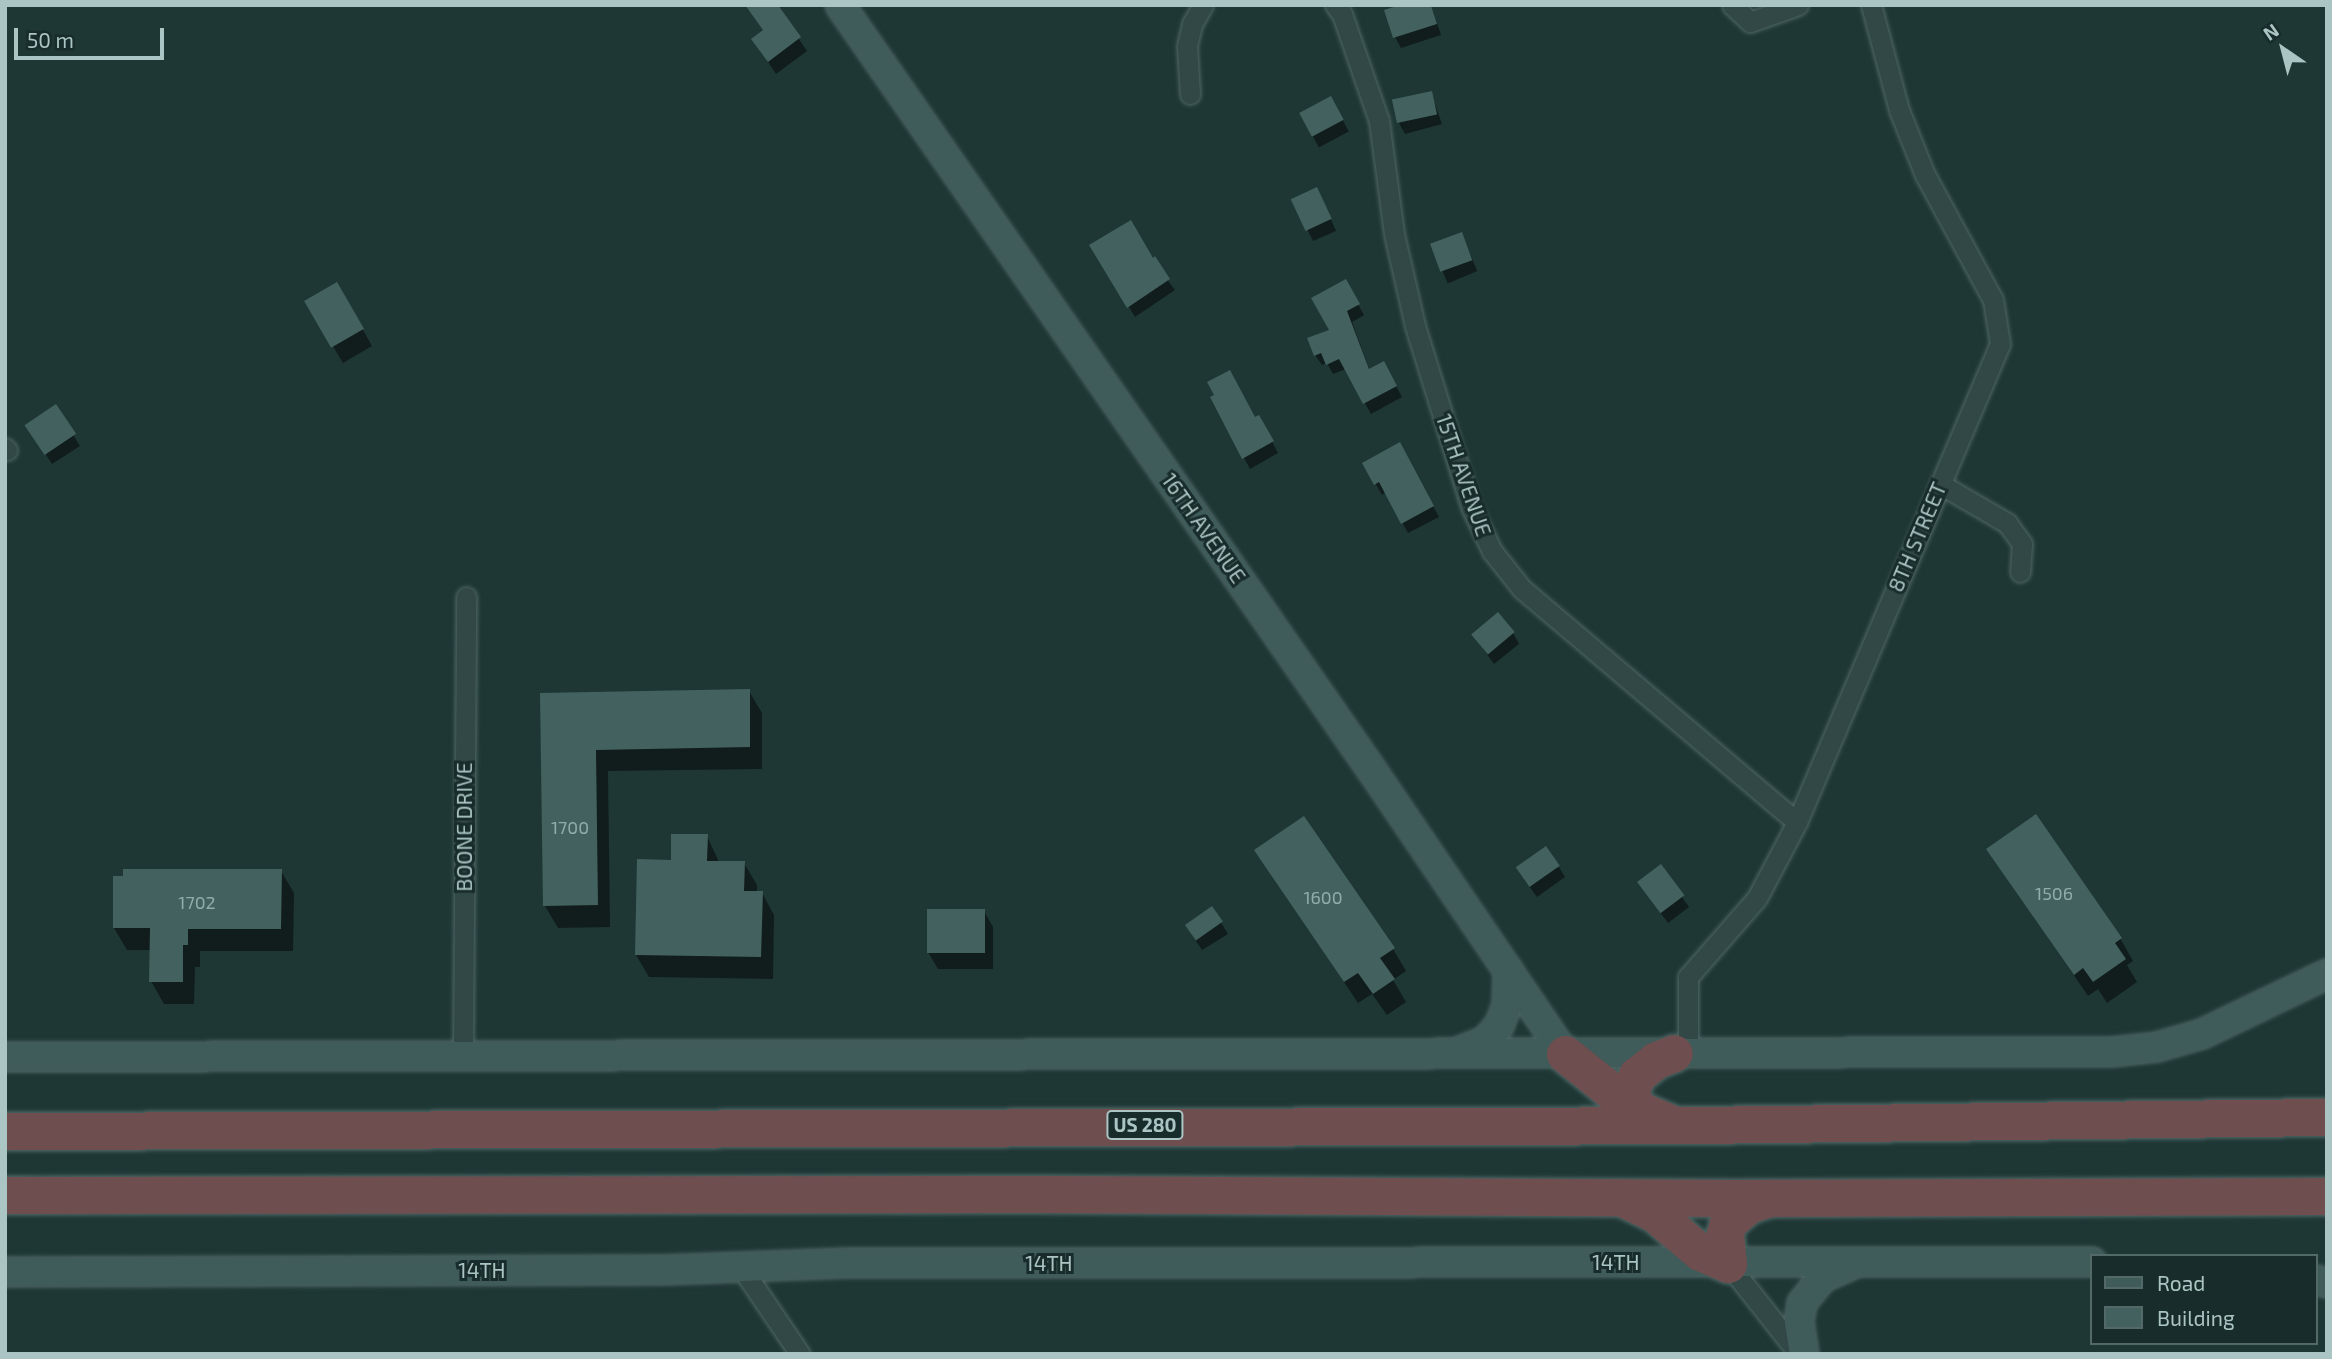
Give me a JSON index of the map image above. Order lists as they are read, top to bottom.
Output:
{
  "streets": {
    "highway": ["US 280"],
    "street": [
      "15TH AVENUE",
      "16TH AVENUE",
      "8TH STREET",
      "BOONE DRIVE",
      "14TH"
    ]
  },
  "crossings": [
    ["15TH AVENUE", "8TH STREET"]
  ],
  "house_numbers": [
    "1700",
    "1506",
    "1600",
    "1702"
  ],
  "legend": ["Road", "Building"],
  "scale_bar": "50 m",
  "north": "top left"
}
